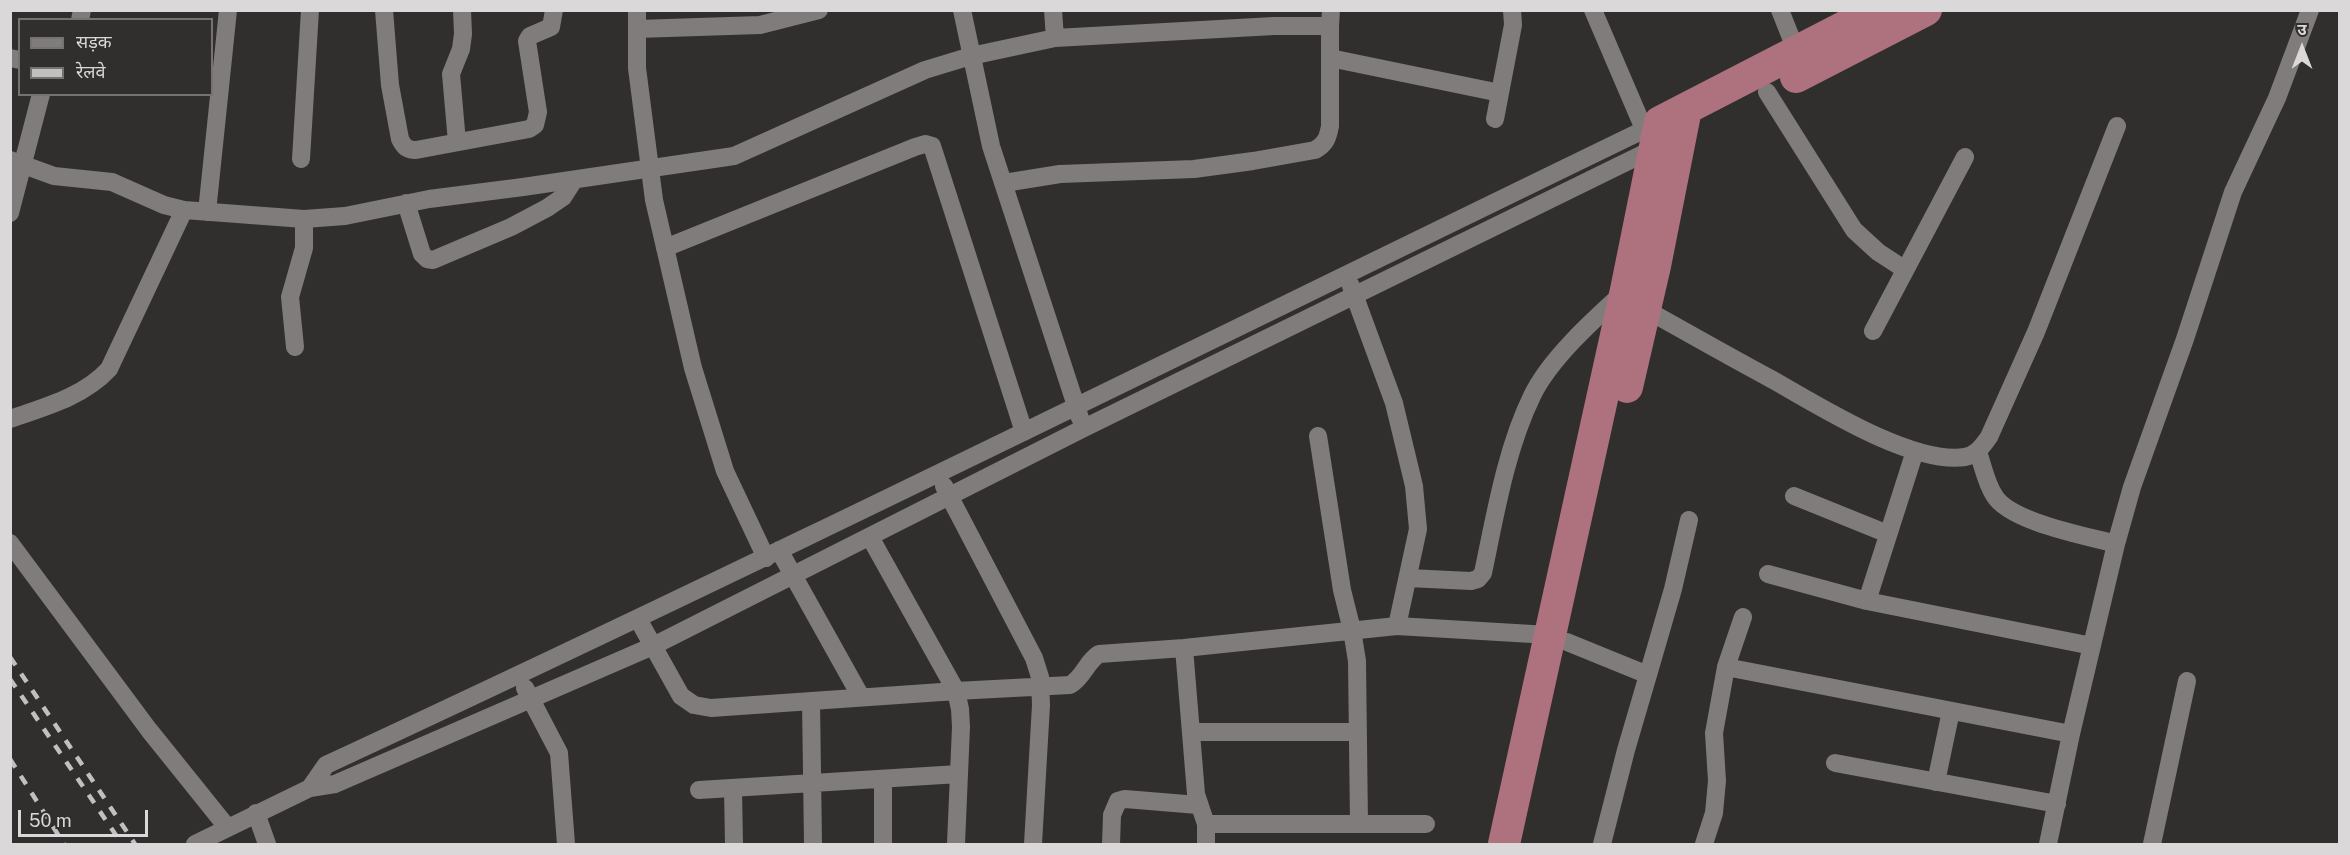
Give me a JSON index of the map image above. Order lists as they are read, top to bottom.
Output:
{
  "legend": ["सड़क", "रेलवे"],
  "scale_bar": "50 m",
  "north": "top"
}
